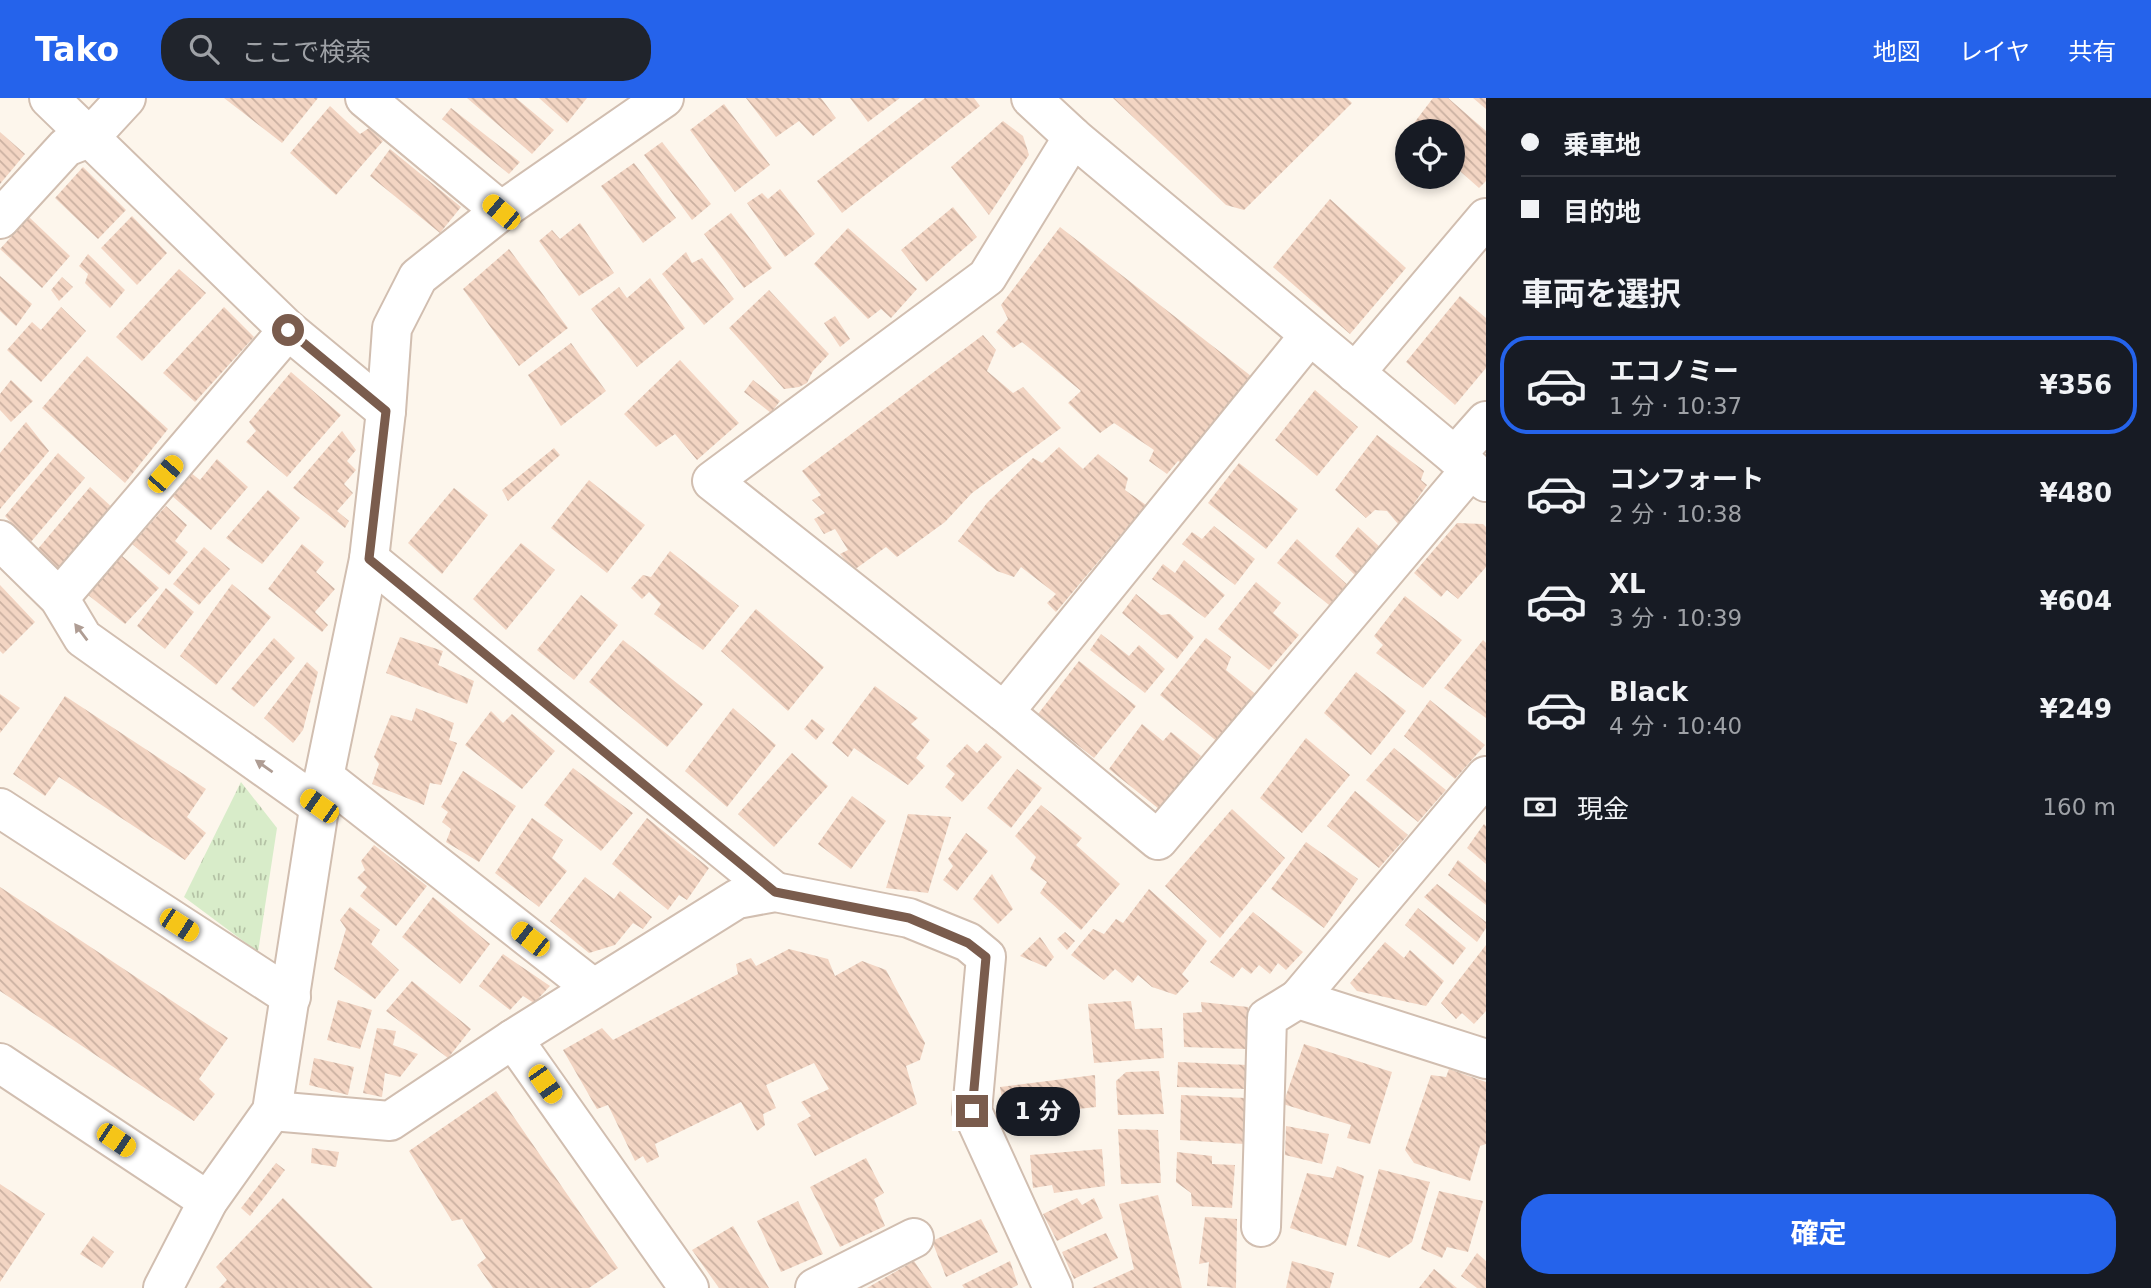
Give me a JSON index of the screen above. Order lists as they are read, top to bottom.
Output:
{
  "page": {
    "header": "Tako",
    "search": "ここで検索",
    "nav": ["地図", "レイヤ", "共有"],
    "banner": ["乗車地", "目的地"],
    "heading": "車両を選択",
    "list": [
      {
        "name": "エコノミー",
        "note": "1 分 · 10:37",
        "value": "¥356"
      },
      {
        "name": "コンフォート",
        "note": "2 分 · 10:38",
        "value": "¥480"
      },
      {
        "name": "XL",
        "note": "3 分 · 10:39",
        "value": "¥604"
      },
      {
        "name": "Black",
        "note": "4 分 · 10:40",
        "value": "¥249"
      }
    ],
    "pay": ["現金", "160 m"],
    "bubble": "1 分",
    "buttons": "確定"
  }
}
